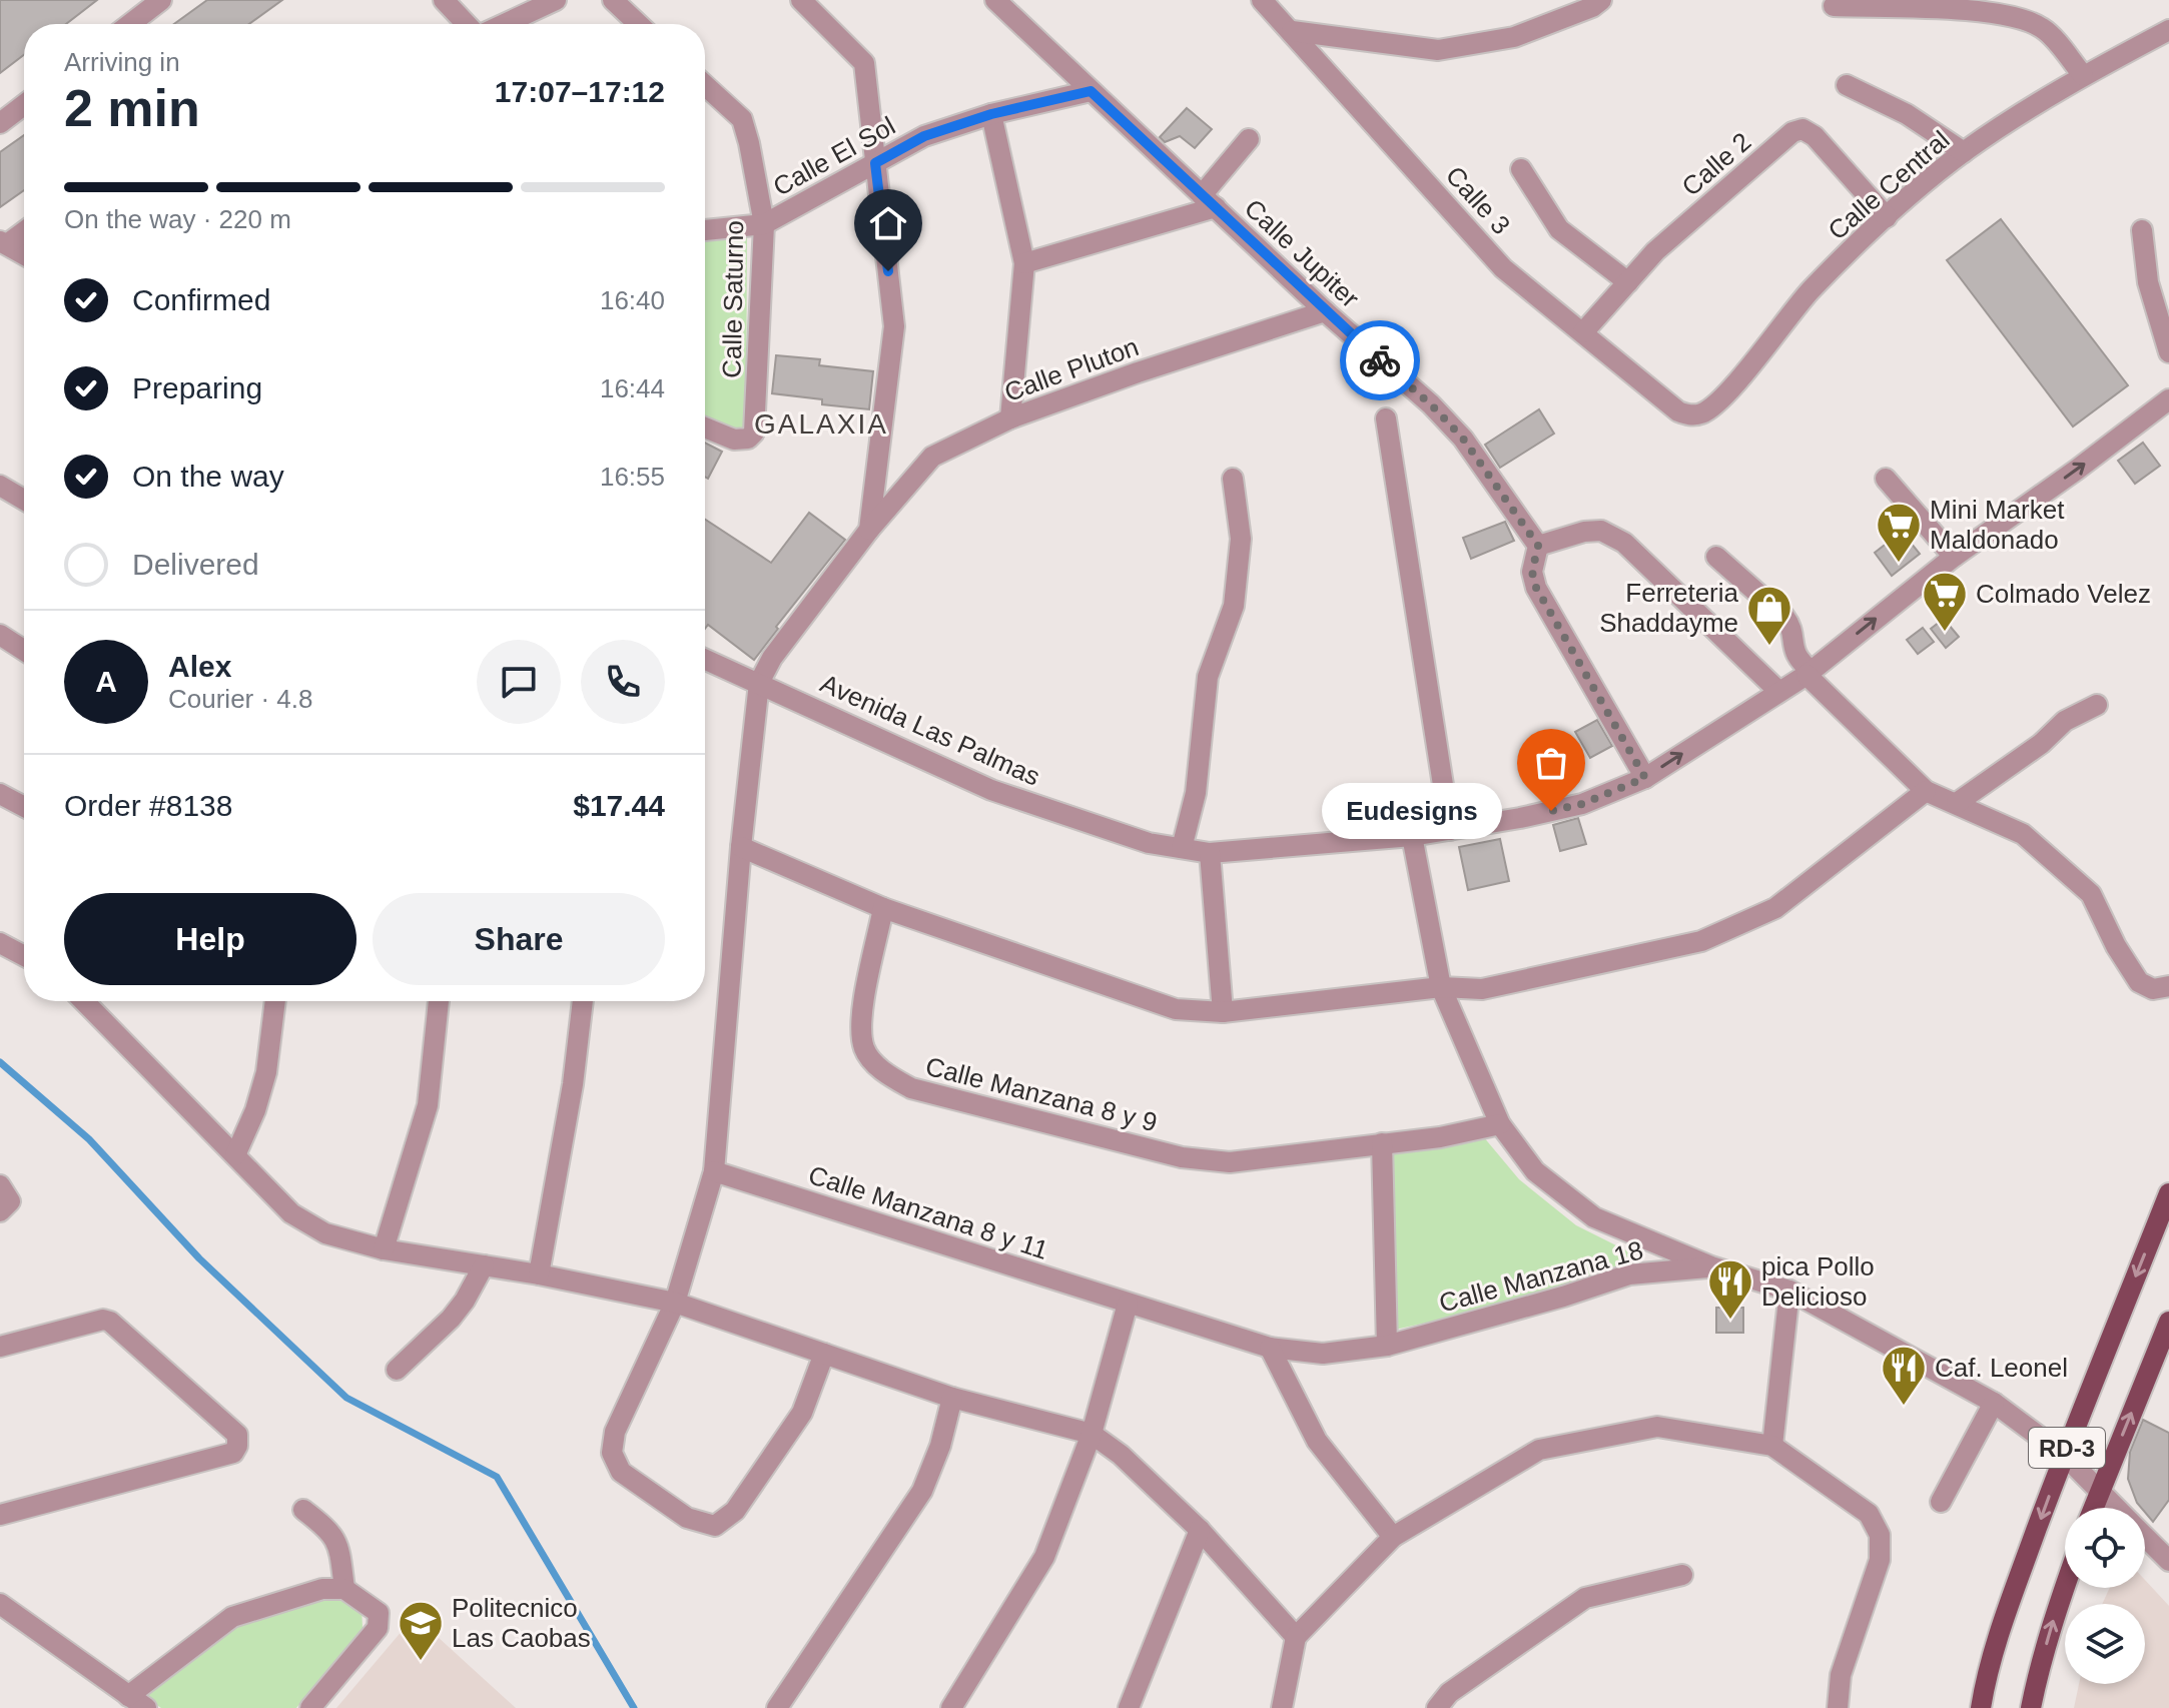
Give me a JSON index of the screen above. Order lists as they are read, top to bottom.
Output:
{
  "streets": {
    "main road": ["RD-3"],
    "street": [
      "Calle El Sol",
      "Calle 2",
      "Calle Central",
      "Calle 3",
      "Calle Jupiter",
      "Calle Saturno",
      "Calle Pluton",
      "Avenida Las Palmas",
      "Calle Manzana 8 y 9",
      "Calle Manzana 8 y 11",
      "Calle Manzana 18"
    ]
  },
  "crossings": [
    ["Calle El Sol", "Calle Jupiter"],
    ["Calle El Sol", "Calle Saturno"],
    ["Calle 2", "Calle Central"],
    ["Calle 2", "Calle 3"],
    ["Calle Central", "Calle 3"],
    ["Calle Jupiter", "Calle Pluton"],
    ["Calle Pluton", "Avenida Las Palmas"],
    ["Calle Manzana 8 y 11", "Calle Manzana 18"]
  ],
  "one_way": ["Avenida Las Palmas"],
  "districts": ["GALAXIA"],
  "places": {
    "supermarket": ["Mini Market Maldonado", "Colmado Velez"],
    "shop": ["Ferreteria Shaddayme"],
    "other": ["Eudesigns"],
    "restaurant": ["pica Pollo Delicioso", "Caf. Leonel"],
    "school or university": ["Politecnico Las Caobas"]
  },
  "page": {
    "heading": ["2 min", "Arriving in", "17:07–17:12"],
    "panel": [
      "Alex",
      "Courier · 4.8",
      "Order #8138",
      "$17.44"
    ],
    "bar": "On the way · 220 m",
    "list": [
      ["Confirmed", "16:40"],
      ["Preparing", "16:44"],
      ["On the way", "16:55"],
      "Delivered"
    ],
    "round": "A",
    "bubble": "Eudesigns",
    "buttons": ["Help", "Share"]
  }
}
